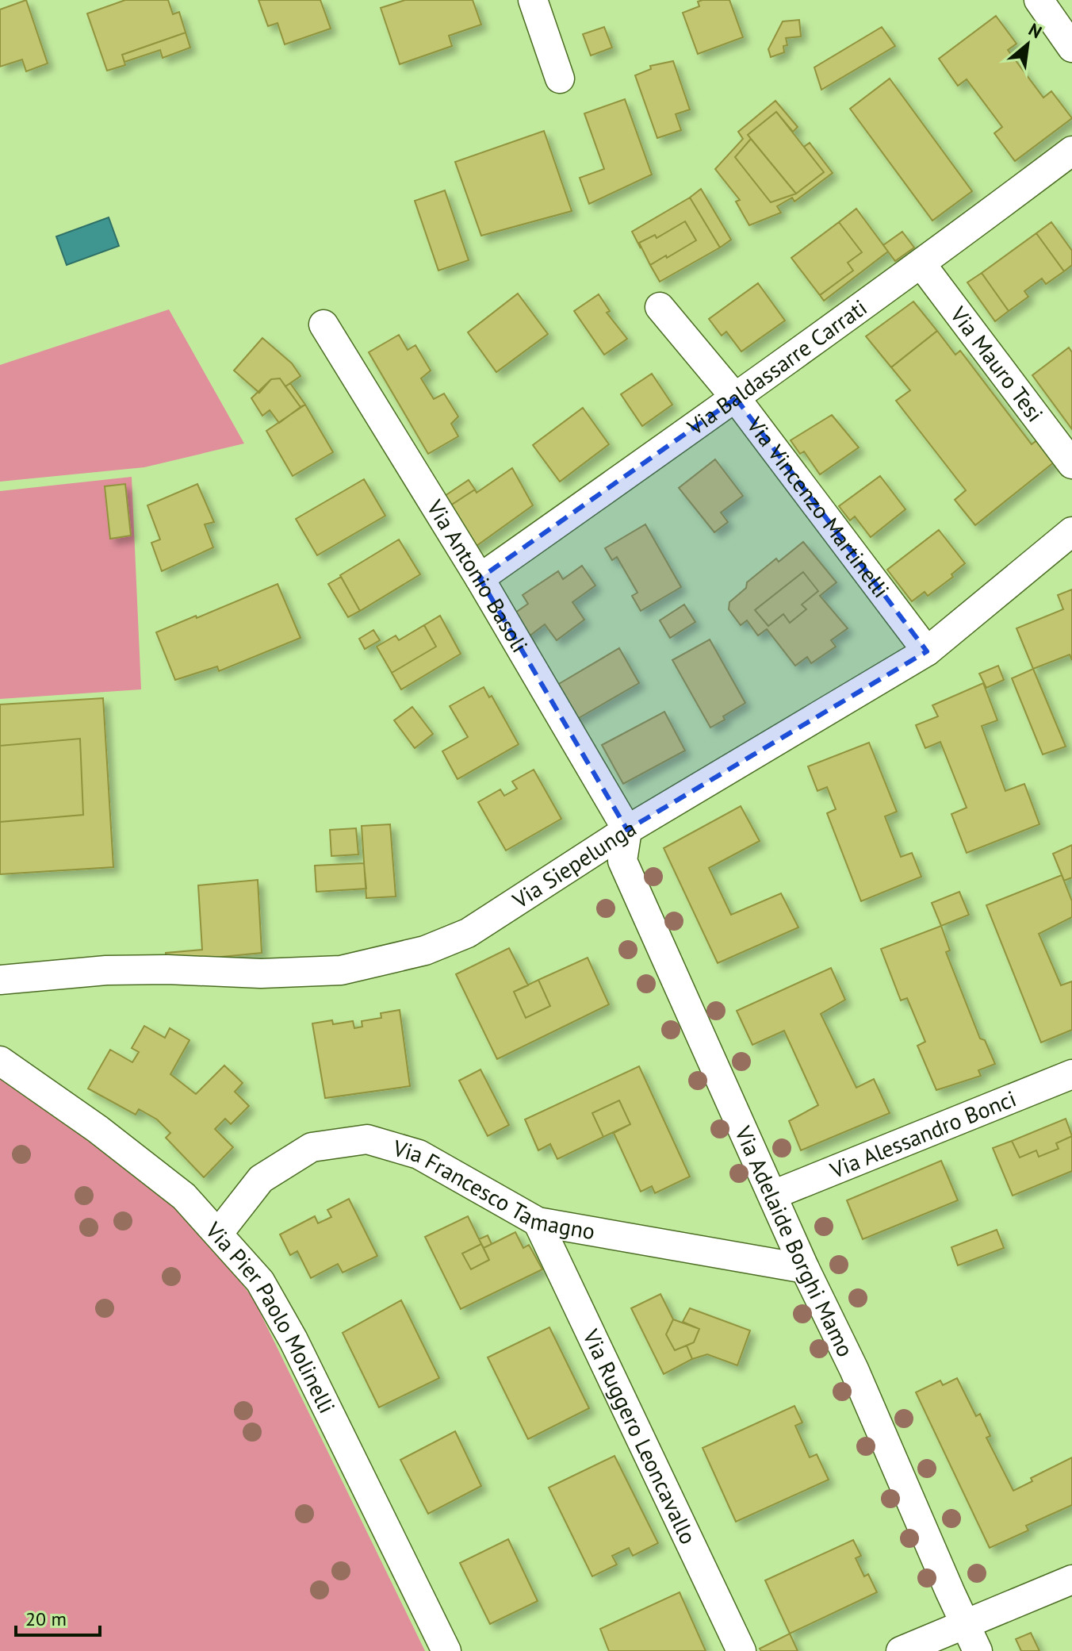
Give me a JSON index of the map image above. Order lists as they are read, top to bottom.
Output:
{
  "streets": {
    "street": [
      "Via Mauro Tesi",
      "Via Baldassarre Carrati",
      "Via Vincenzo Martinelli",
      "Via Antonio Basoli",
      "Via Siepelunga",
      "Via Alessandro Bonci",
      "Via Francesco Tamagno",
      "Via Adelaide Borghi Mamo",
      "Via Pier Paolo Molinelli",
      "Via Ruggero Leoncavallo"
    ]
  },
  "crossings": [
    ["Via Mauro Tesi", "Via Baldassarre Carrati"],
    ["Via Baldassarre Carrati", "Via Vincenzo Martinelli"],
    ["Via Baldassarre Carrati", "Via Antonio Basoli"],
    ["Via Vincenzo Martinelli", "Via Siepelunga"],
    ["Via Antonio Basoli", "Via Siepelunga"],
    ["Via Antonio Basoli", "Via Adelaide Borghi Mamo"],
    ["Via Siepelunga", "Via Adelaide Borghi Mamo"],
    ["Via Alessandro Bonci", "Via Adelaide Borghi Mamo"],
    ["Via Francesco Tamagno", "Via Adelaide Borghi Mamo"],
    ["Via Francesco Tamagno", "Via Pier Paolo Molinelli"],
    ["Via Francesco Tamagno", "Via Ruggero Leoncavallo"]
  ],
  "scale_bar": "20 m",
  "north": "top right"
}
